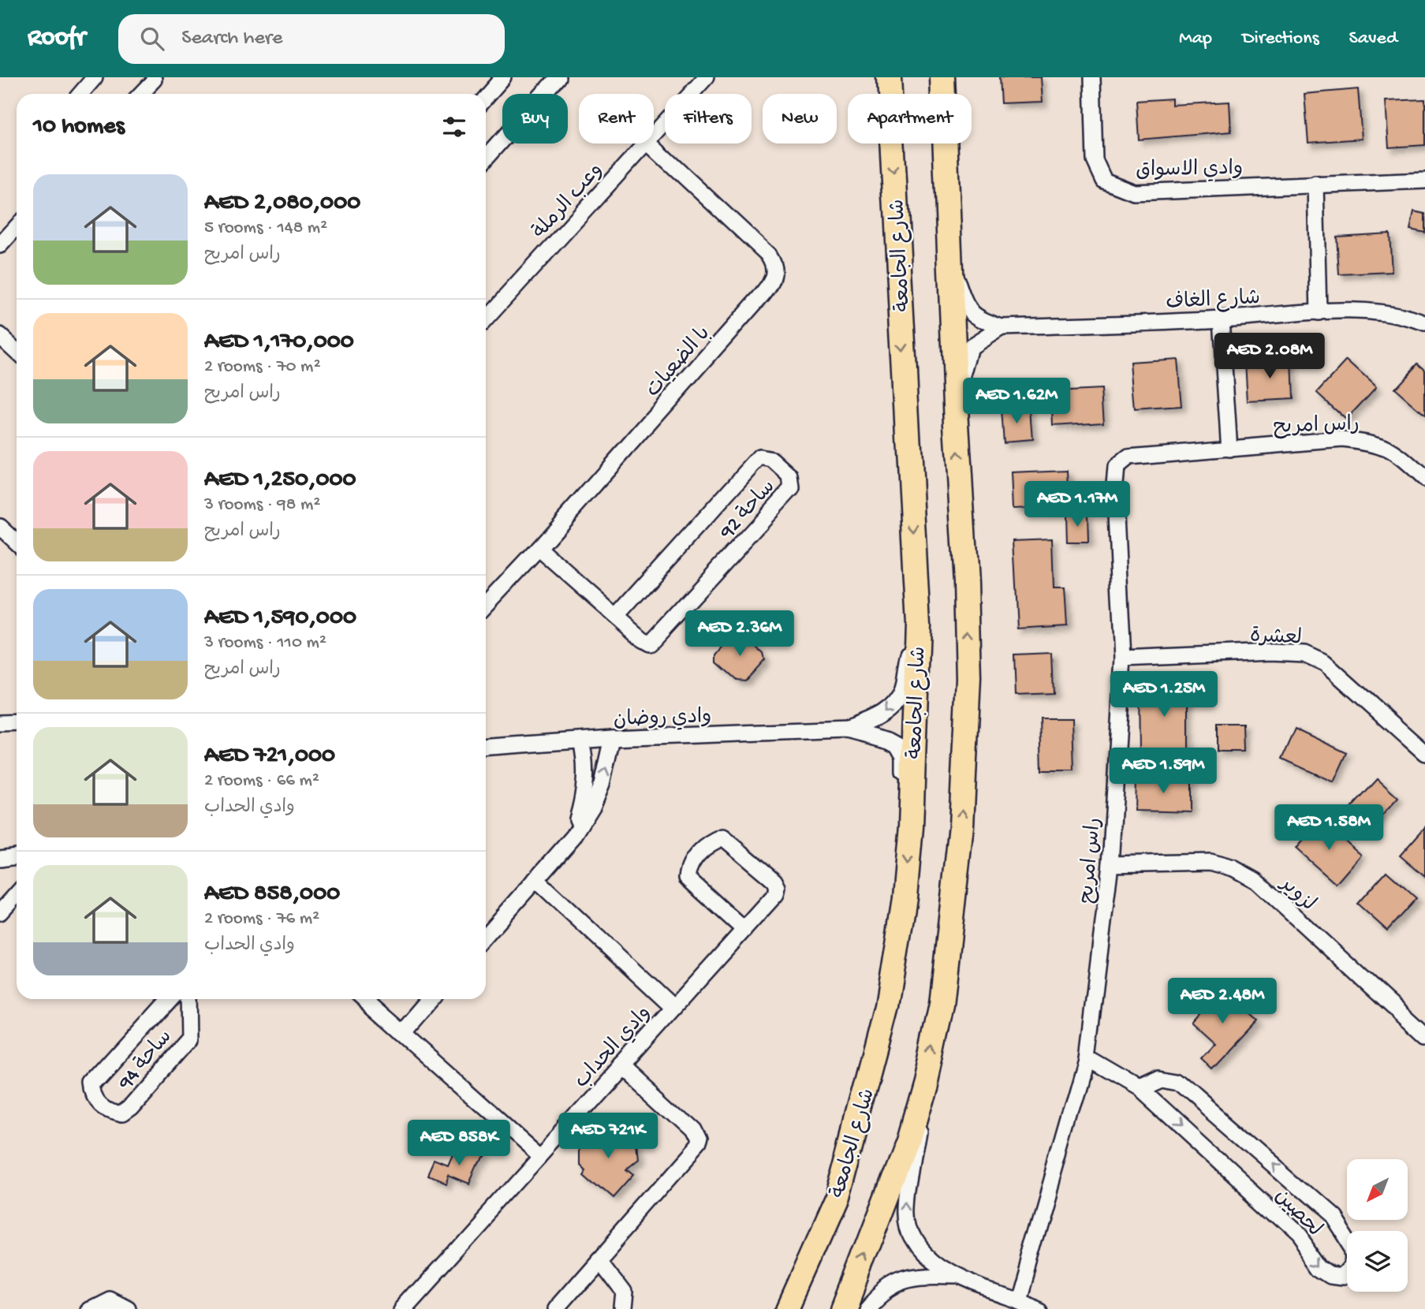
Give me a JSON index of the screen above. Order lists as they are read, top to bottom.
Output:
{
  "streets": {
    "main road": ["شارع الجامعة"],
    "street": [
      "وادي الاسواق",
      "وعب الرملة",
      "شارع الغاف",
      "با الضعيات",
      "راس امريح",
      "ساحة 92",
      "لعشرة",
      "وادي روضان",
      "لزوير",
      "وادي الحداب",
      "ساحة 94",
      "لحصين"
    ]
  },
  "crossings": [
    ["شارع الجامعة", "وادي روضان"],
    ["با الضعيات", "ساحة 92"],
    ["راس امريح", "لعشرة"],
    ["راس امريح", "لزوير"],
    ["راس امريح", "لحصين"]
  ],
  "north": "bottom left",
  "page": {
    "header": "Roofr",
    "search": "Search here",
    "nav": ["Map", "Directions", "Saved"],
    "chip": [
      "Buy",
      "Rent",
      "Filters",
      "New",
      "Apartment"
    ],
    "heading": "10 homes",
    "list": [
      {
        "name": "AED 2,080,000",
        "note": "5 rooms · 148 m² · راس امريح"
      },
      {
        "name": "AED 1,170,000",
        "note": "2 rooms · 70 m² · راس امريح"
      },
      {
        "name": "AED 1,250,000",
        "note": "3 rooms · 98 m² · راس امريح"
      },
      {
        "name": "AED 1,590,000",
        "note": "3 rooms · 110 m² · راس امريح"
      },
      {
        "name": "AED 721,000",
        "note": "2 rooms · 66 m² · وادي الحداب"
      },
      {
        "name": "AED 858,000",
        "note": "2 rooms · 76 m² · وادي الحداب"
      }
    ],
    "price": [
      "AED 2.08M",
      "AED 1.62M",
      "AED 1.17M",
      "AED 2.36M",
      "AED 1.25M",
      "AED 1.59M",
      "AED 1.58M",
      "AED 2.48M",
      "AED 721K",
      "AED 858K"
    ]
  }
}
